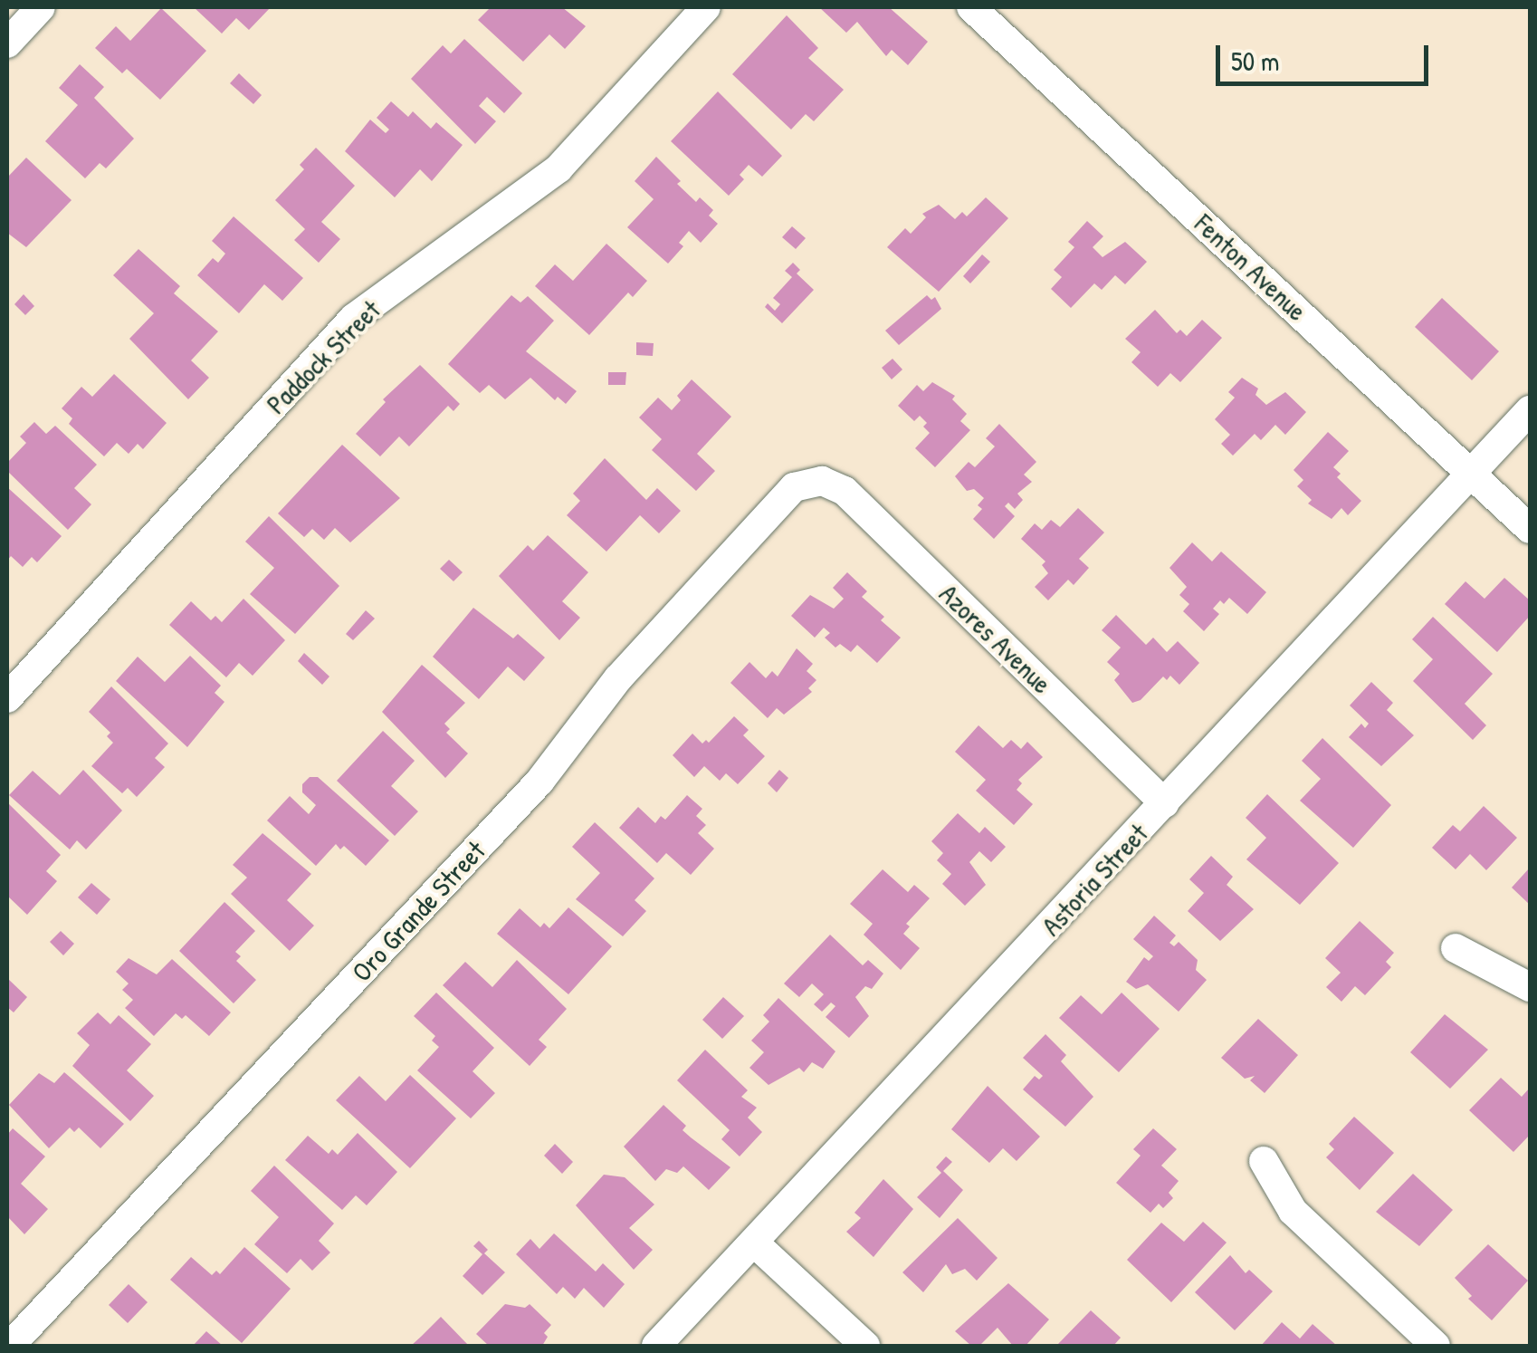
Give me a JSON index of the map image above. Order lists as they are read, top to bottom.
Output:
{
  "streets": {
    "street": [
      "Fenton Avenue",
      "Paddock Street",
      "Azores Avenue",
      "Astoria Street",
      "Oro Grande Street"
    ]
  },
  "crossings": [
    ["Fenton Avenue", "Astoria Street"],
    ["Azores Avenue", "Astoria Street"],
    ["Azores Avenue", "Oro Grande Street"]
  ],
  "scale_bar": "50 m"
}
